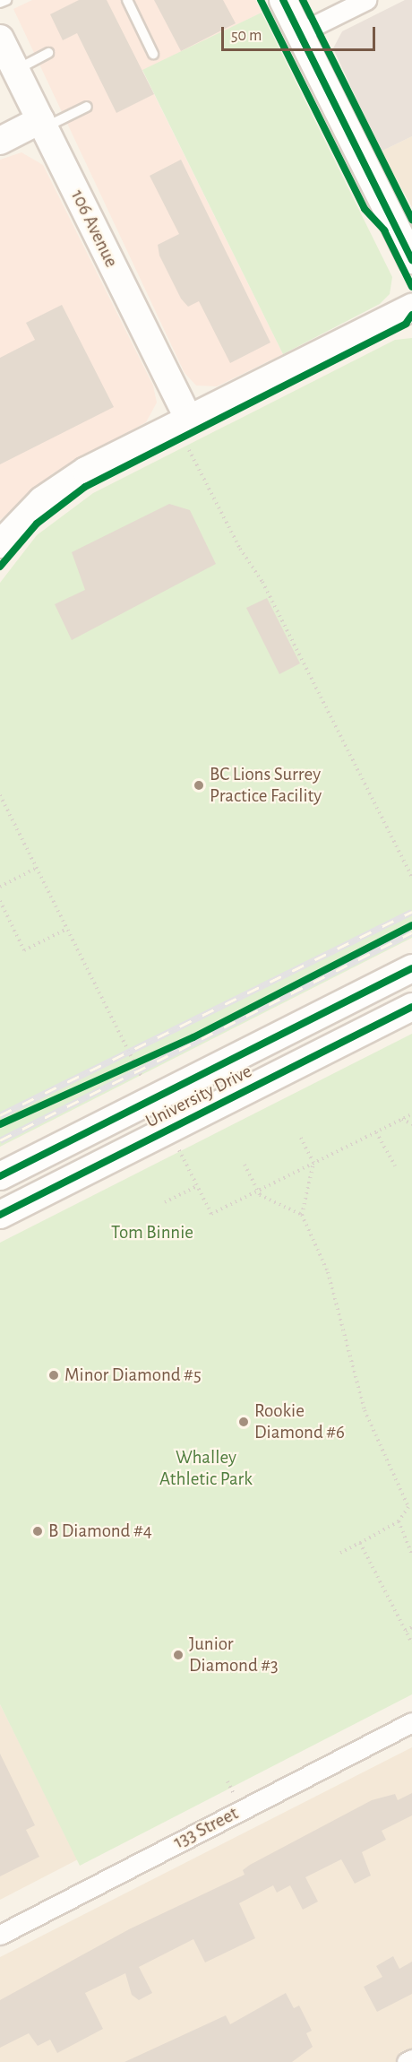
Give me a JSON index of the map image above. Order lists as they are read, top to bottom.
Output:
{
  "streets": {
    "street": ["106 Avenue", "University Drive", "133 Street"]
  },
  "parks": ["Tom Binnie", "Whalley Athletic Park"],
  "places": [
    "BC Lions Surrey Practice Facility",
    "Minor Diamond #5",
    "Rookie Diamond #6",
    "B Diamond #4",
    "Junior Diamond #3"
  ],
  "scale_bar": "50 m"
}
